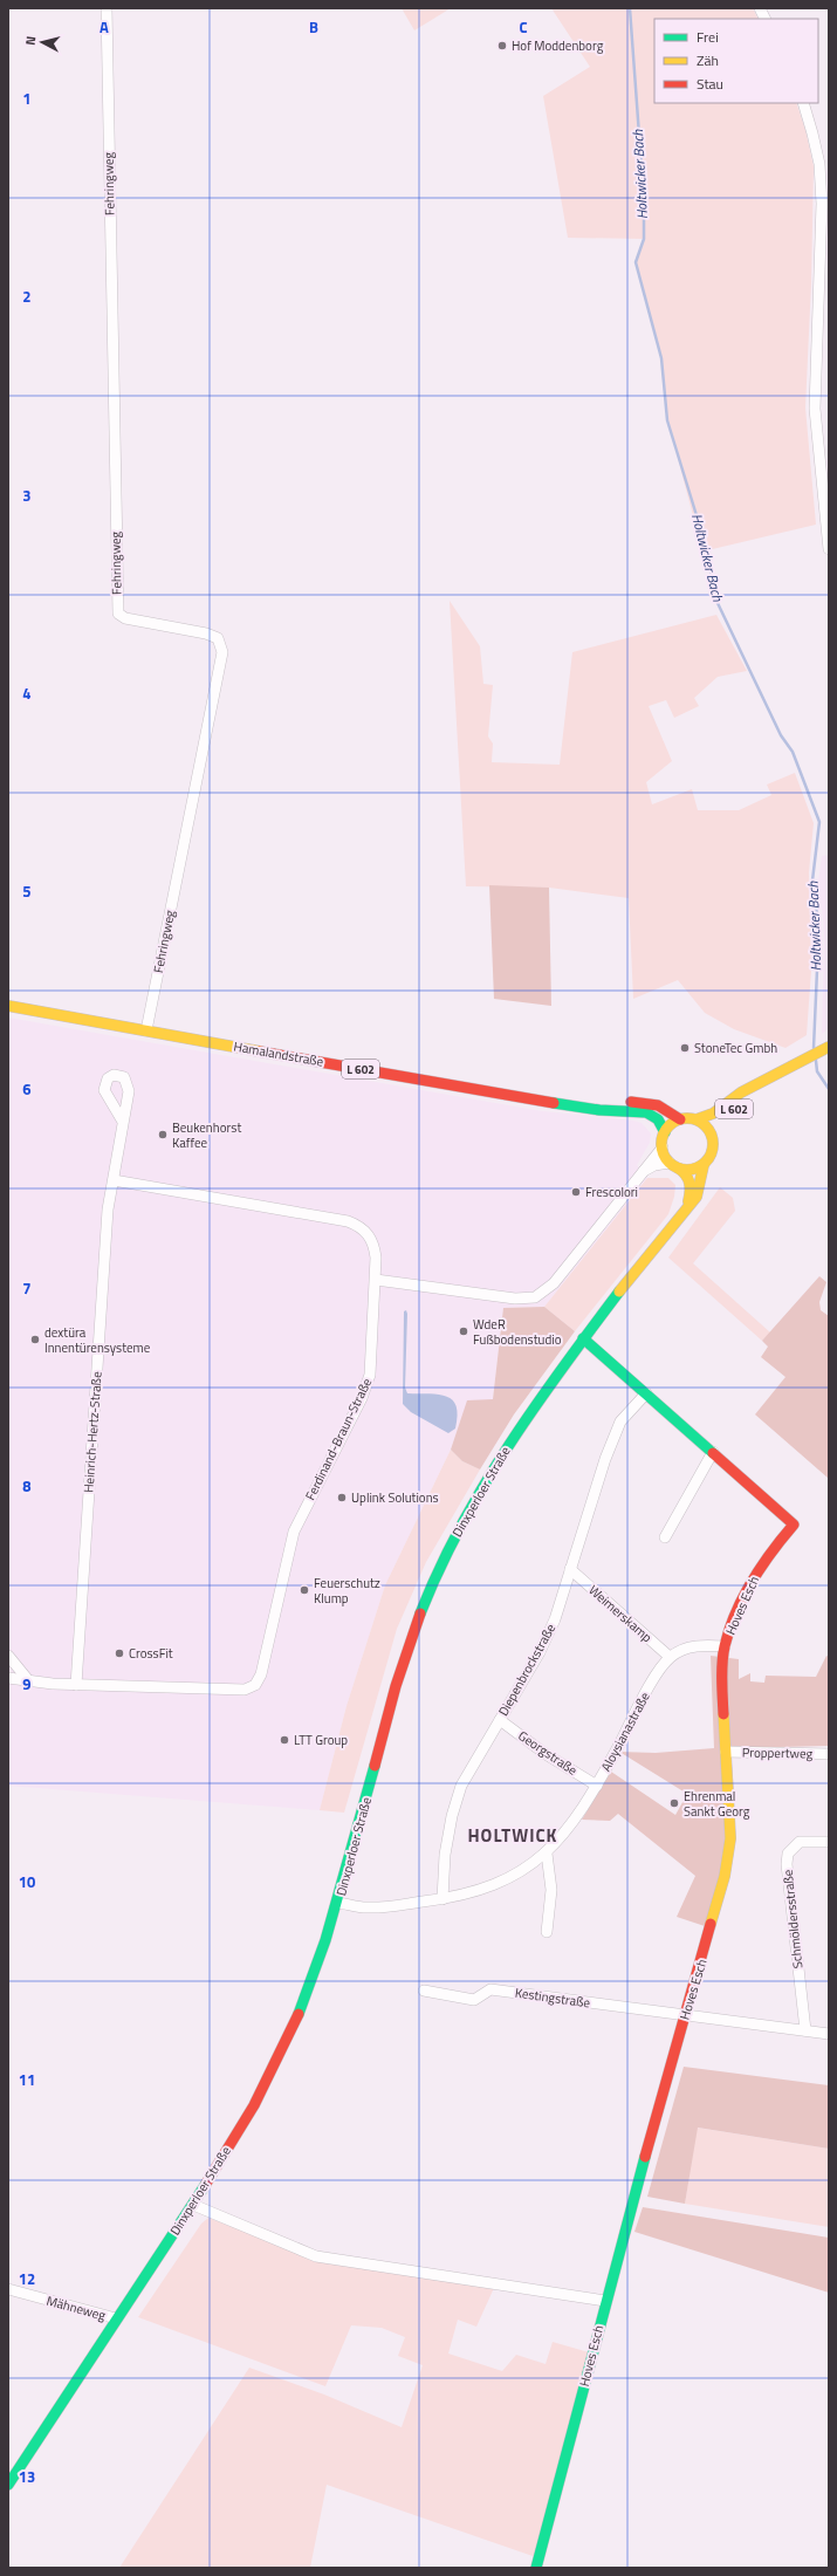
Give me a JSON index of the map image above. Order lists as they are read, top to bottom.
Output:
{
  "streets": {
    "main road": [
      "Hamalandstraße",
      "L 602",
      "Dinxperloer Straße",
      "Hoves Esch"
    ],
    "street": [
      "Fehringweg",
      "Heinrich-Hertz-Straße",
      "Ferdinand-Braun-Straße",
      "Weimerskamp",
      "Diepenbrockstraße",
      "Aloysianastraße",
      "Georgstraße",
      "Proppertweg",
      "Schmöldersstraße",
      "Kestingstraße",
      "Mähneweg"
    ]
  },
  "crossings": [
    ["Fehringweg", "Hamalandstraße"],
    ["Hamalandstraße", "L 602"],
    ["Hamalandstraße", "Dinxperloer Straße"],
    ["L 602", "Dinxperloer Straße"],
    ["Heinrich-Hertz-Straße", "Ferdinand-Braun-Straße"],
    ["Dinxperloer Straße", "Hoves Esch"],
    ["Dinxperloer Straße", "Aloysianastraße"],
    ["Dinxperloer Straße", "Mähneweg"],
    ["Hoves Esch", "Diepenbrockstraße"],
    ["Hoves Esch", "Aloysianastraße"],
    ["Hoves Esch", "Proppertweg"],
    ["Hoves Esch", "Kestingstraße"],
    ["Weimerskamp", "Diepenbrockstraße"],
    ["Weimerskamp", "Aloysianastraße"],
    ["Diepenbrockstraße", "Aloysianastraße"],
    ["Diepenbrockstraße", "Georgstraße"],
    ["Aloysianastraße", "Georgstraße"],
    ["Schmöldersstraße", "Kestingstraße"]
  ],
  "districts": ["HOLTWICK"],
  "water": ["Holtwicker Bach"],
  "places": [
    "Hof Moddenborg",
    "StoneTec Gmbh",
    "Beukenhorst Kaffee",
    "Frescolori",
    "WdeR Fußbodenstudio",
    "dextüra Innentürensysteme",
    "Uplink Solutions",
    "Feuerschutz Klump",
    "CrossFit",
    "LTT Group",
    "Ehrenmal Sankt Georg"
  ],
  "legend": ["Frei", "Zäh", "Stau"],
  "north": "left",
  "grid": {
    "columns": ["A", "B", "C"],
    "rows": [
      "1",
      "2",
      "3",
      "4",
      "5",
      "6",
      "7",
      "8",
      "9",
      "10",
      "11",
      "12",
      "13"
    ]
  }
}
